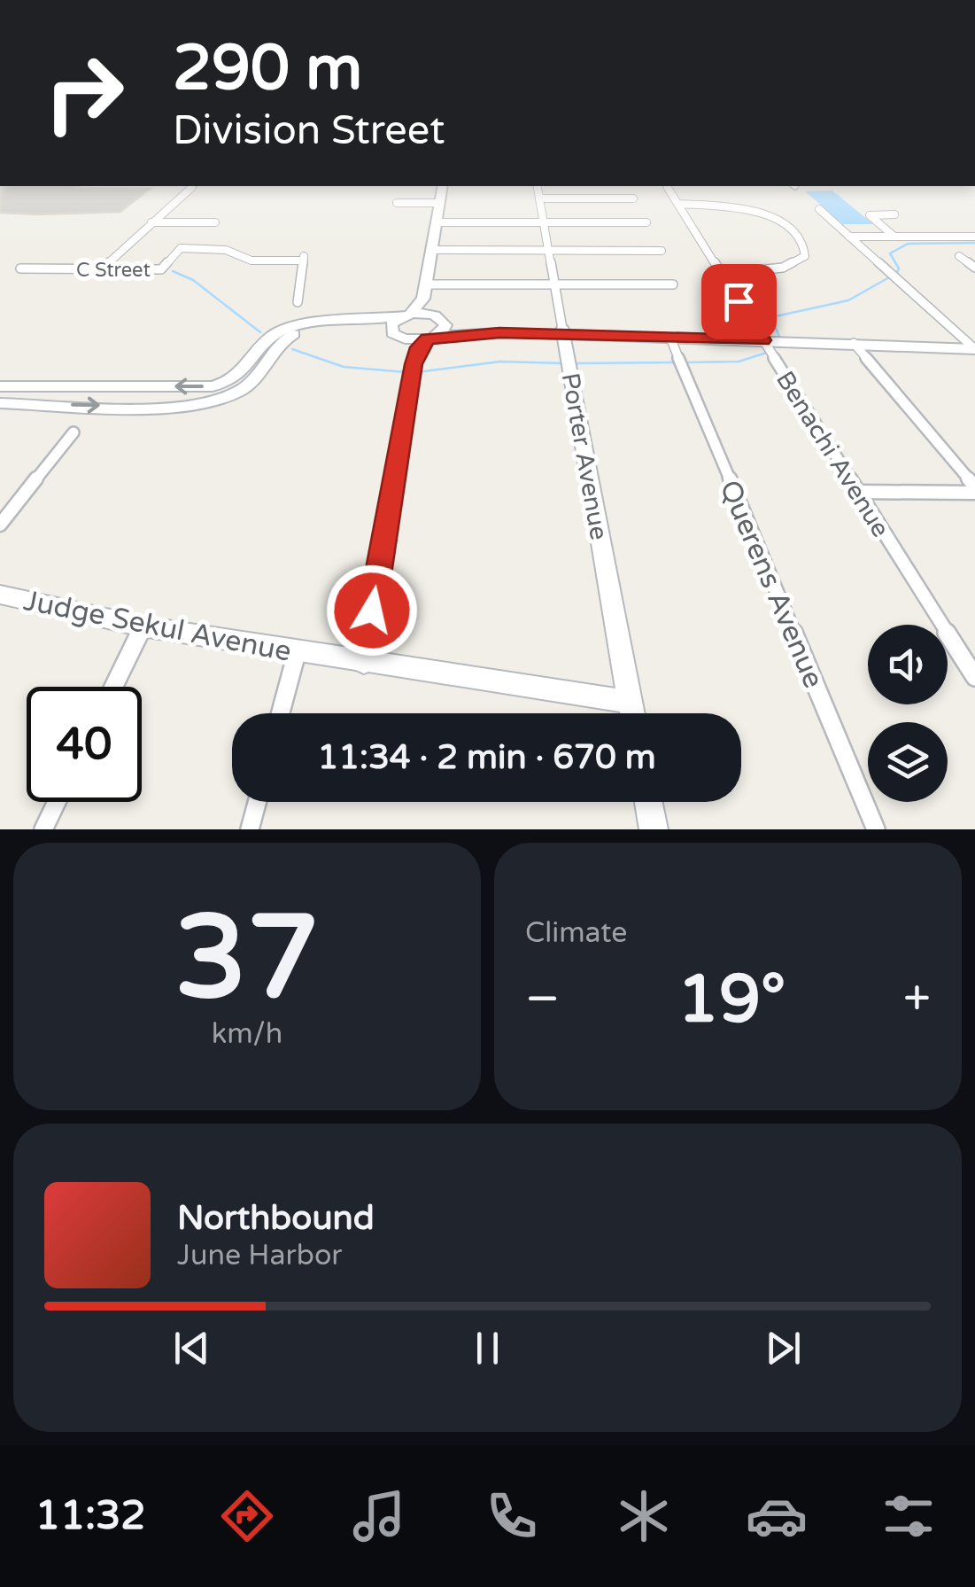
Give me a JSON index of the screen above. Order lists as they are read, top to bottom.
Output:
{
  "streets": {
    "main road": ["Porter Avenue", "Judge Sekul Avenue"],
    "street": ["C Street", "Benachi Avenue", "Querens Avenue"]
  },
  "crossings": [
    ["Porter Avenue", "Judge Sekul Avenue"]
  ],
  "page": {
    "turn": ["290 m", "Division Street"],
    "limit": "40",
    "trip": "11:34 · 2 min · 670 m",
    "tile": [
      ["37", "km/h"],
      "Climate"
    ],
    "heat": ["−", "19°", "+"],
    "song": ["Northbound", "June Harbor"],
    "tabs": "11:32"
  }
}
